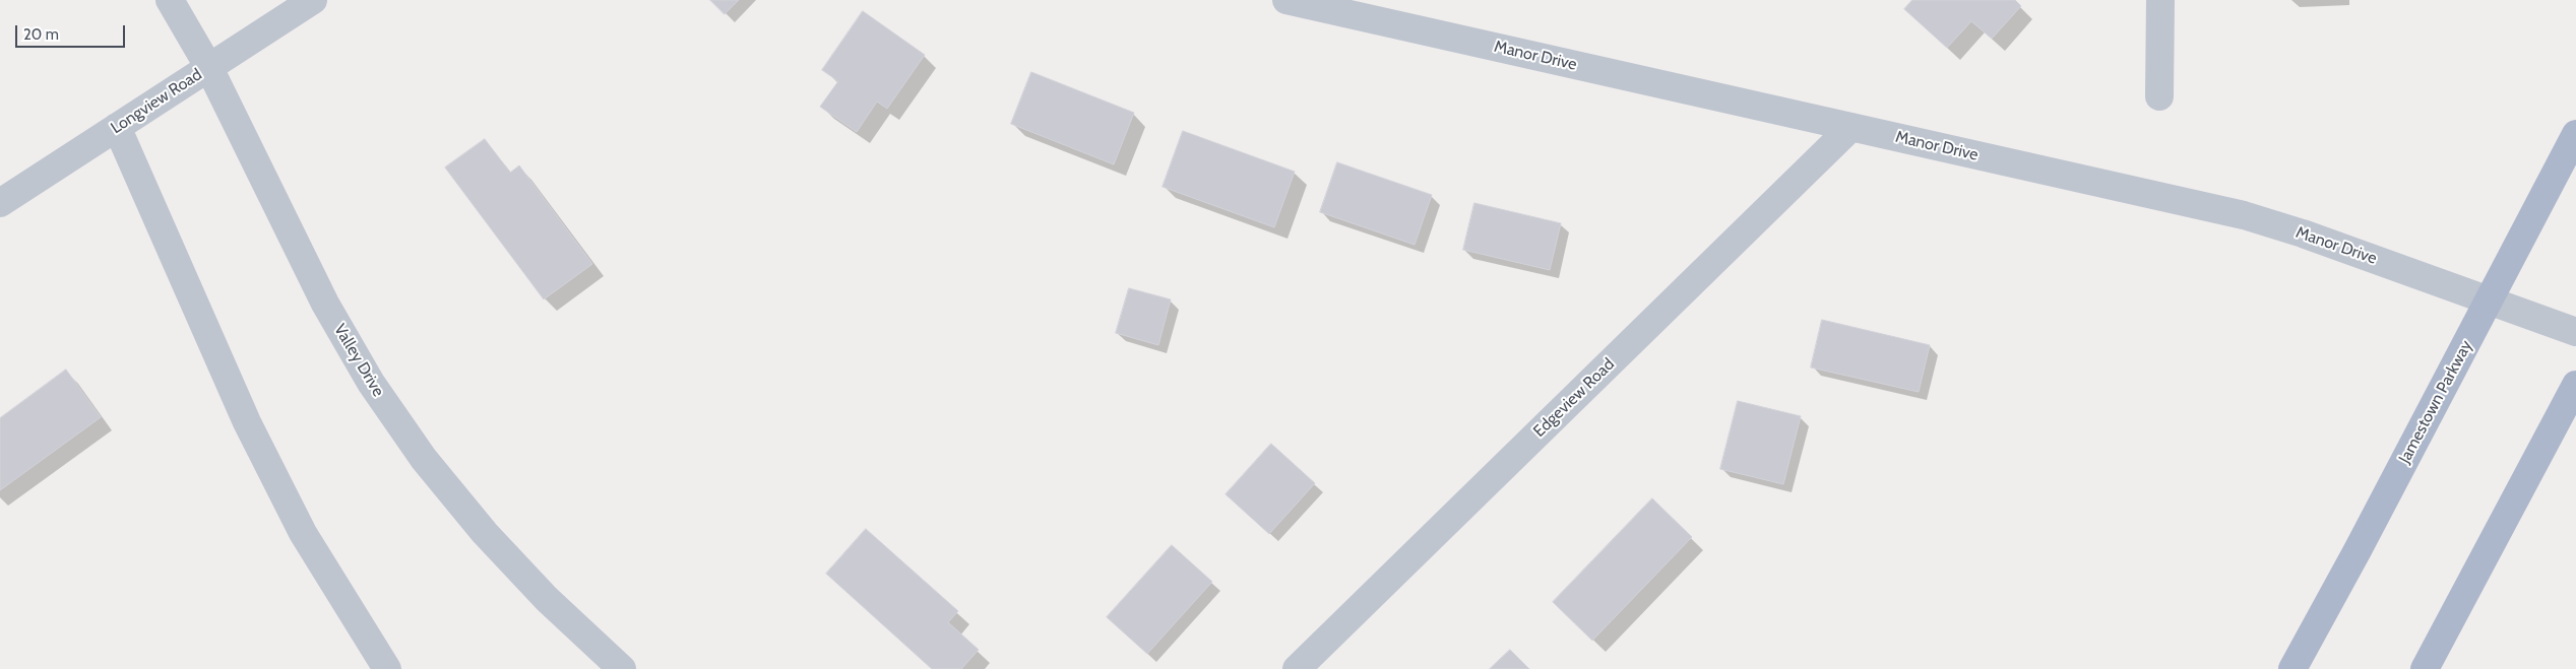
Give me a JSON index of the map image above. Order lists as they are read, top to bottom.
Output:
{
  "streets": {
    "main road": ["Jamestown Parkway"],
    "street": [
      "Manor Drive",
      "Longview Road",
      "Valley Drive",
      "Edgeview Road"
    ]
  },
  "crossings": [
    ["Manor Drive", "Edgeview Road"],
    ["Manor Drive", "Jamestown Parkway"],
    ["Longview Road", "Valley Drive"]
  ],
  "scale_bar": "20 m"
}
